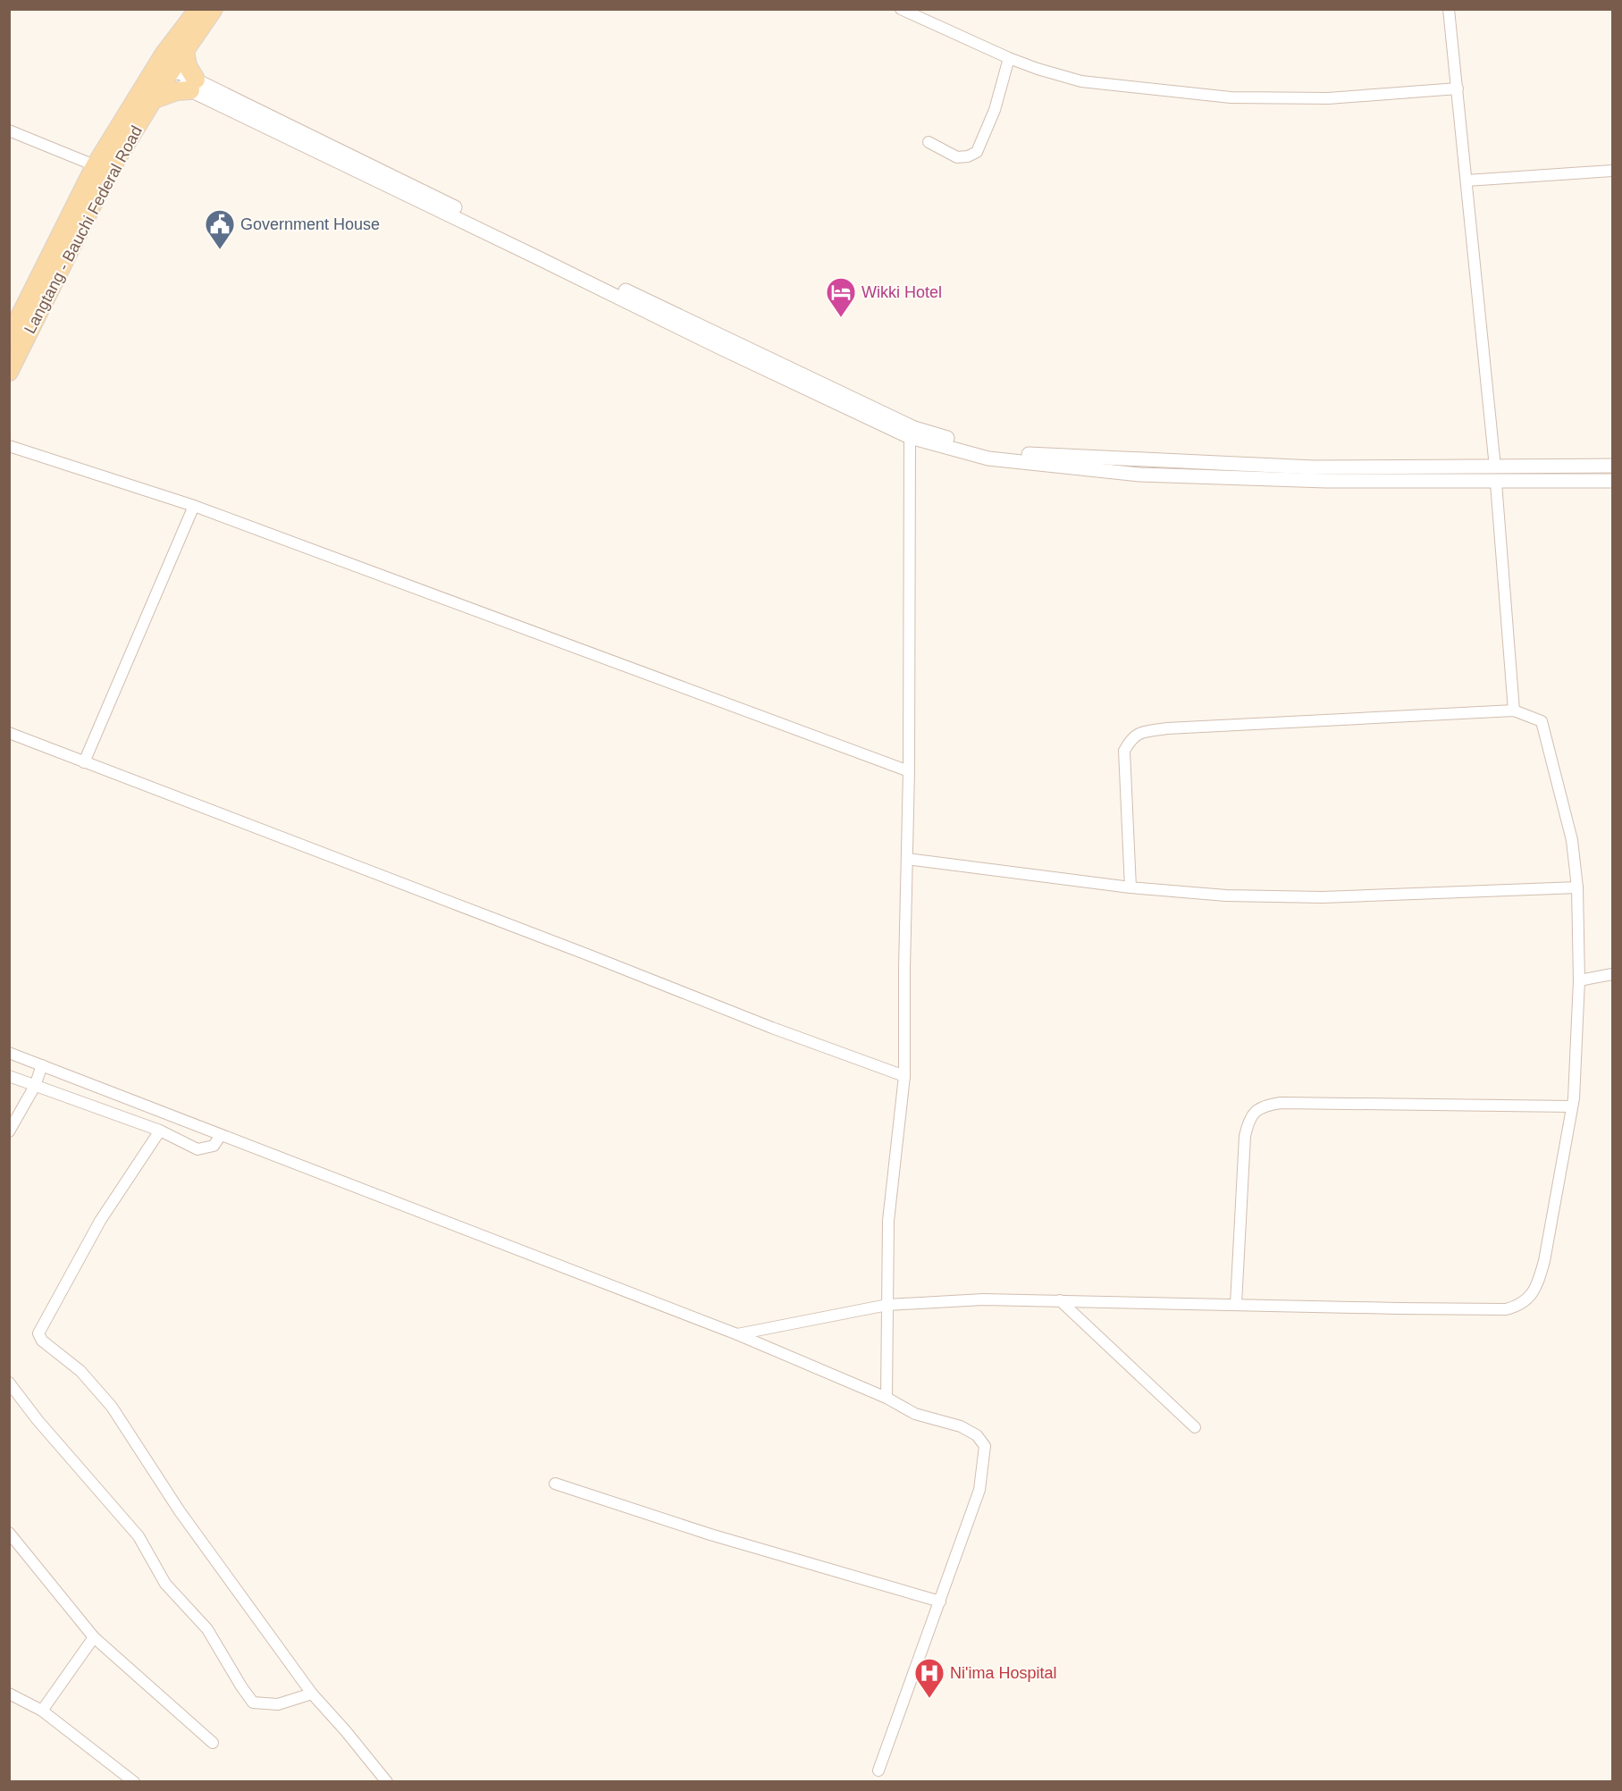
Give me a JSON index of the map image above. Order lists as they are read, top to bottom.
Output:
{
  "streets": {
    "main road": ["Langtang - Bauchi Federal Road"]
  },
  "places": {
    "public building": ["Government House"],
    "hotel": ["Wikki Hotel"],
    "hospital": ["Ni'ima Hospital"]
  }
}
